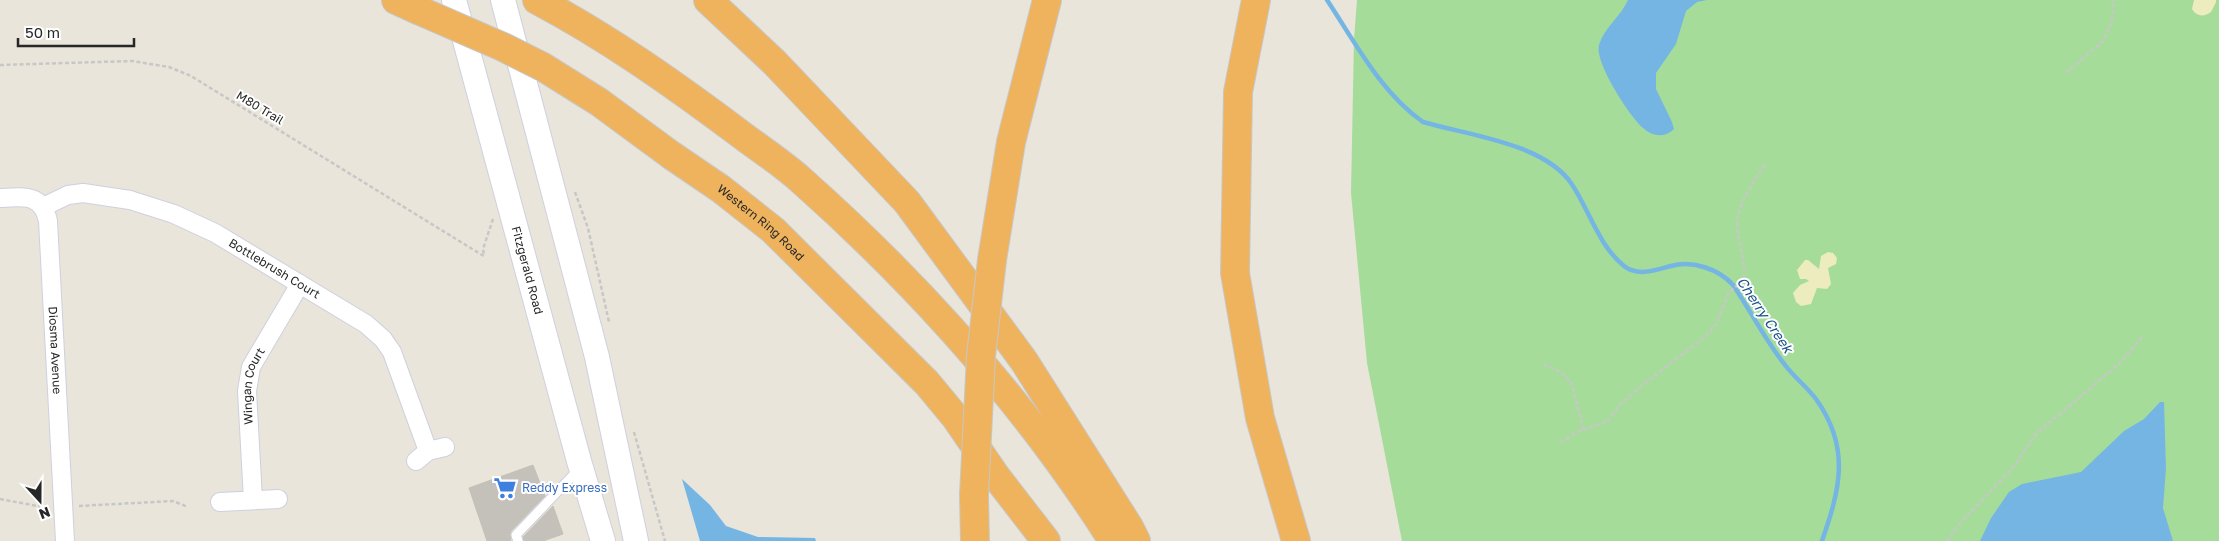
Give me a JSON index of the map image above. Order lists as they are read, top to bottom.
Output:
{
  "streets": {
    "highway": ["Western Ring Road"],
    "main road": ["Fitzgerald Road"],
    "street": ["Bottlebrush Court", "Diosma Avenue", "Wingan Court"],
    "path": ["M80 Trail"]
  },
  "crossings": [
    ["Bottlebrush Court", "Diosma Avenue"],
    ["Bottlebrush Court", "Wingan Court"]
  ],
  "water": ["Cherry Creek"],
  "places": {
    "supermarket": ["Reddy Express"]
  },
  "scale_bar": "50 m",
  "north": "bottom"
}
